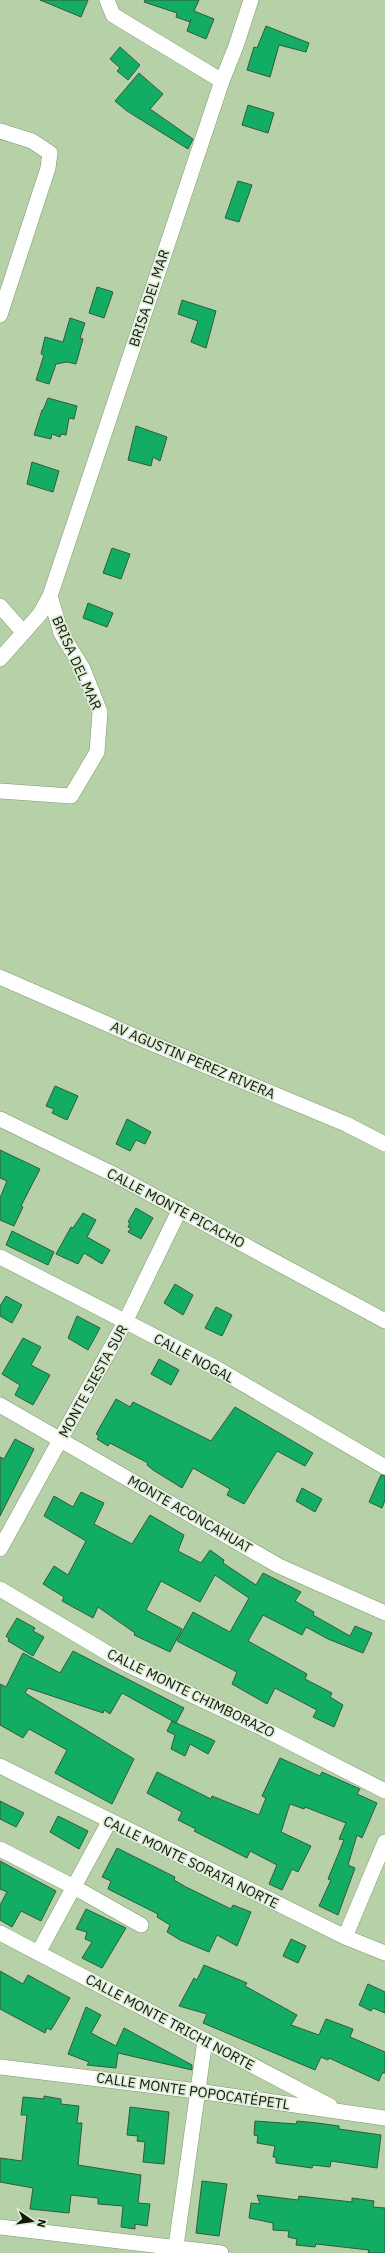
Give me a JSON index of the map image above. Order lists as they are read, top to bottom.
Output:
{
  "streets": {
    "street": [
      "BRISA DEL MAR",
      "AV AGUSTIN PEREZ RIVERA",
      "CALLE MONTE PICACHO",
      "CALLE NOGAL",
      "MONTE SIESTA SUR",
      "MONTE ACONCAHUAT",
      "CALLE MONTE CHIMBORAZO",
      "CALLE MONTE SORATA NORTE",
      "CALLE MONTE TRICHI NORTE",
      "CALLE MONTE POPOCATÉPETL"
    ]
  },
  "crossings": [
    ["CALLE MONTE PICACHO", "MONTE SIESTA SUR"],
    ["CALLE NOGAL", "MONTE SIESTA SUR"],
    ["MONTE SIESTA SUR", "MONTE ACONCAHUAT"],
    ["CALLE MONTE TRICHI NORTE", "CALLE MONTE POPOCATÉPETL"]
  ],
  "north": "right"
}
